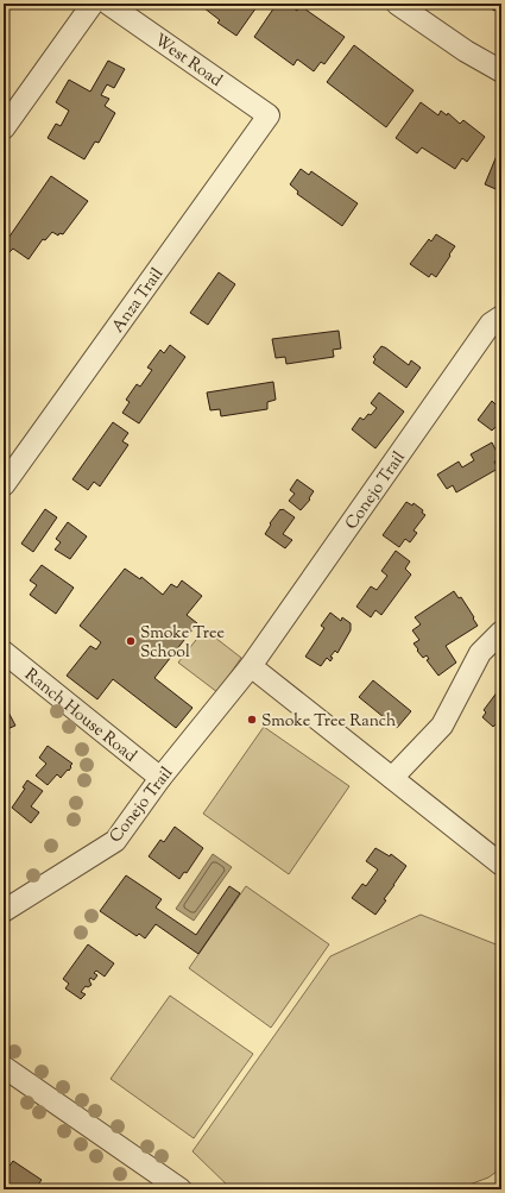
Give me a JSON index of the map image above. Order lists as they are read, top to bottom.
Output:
{
  "streets": {
    "street": [
      "West Road",
      "Anza Trail",
      "Conejo Trail",
      "Ranch House Road"
    ]
  },
  "crossings": [
    ["West Road", "Anza Trail"],
    ["Conejo Trail", "Ranch House Road"]
  ],
  "places": ["Smoke Tree School", "Smoke Tree Ranch"]
}
